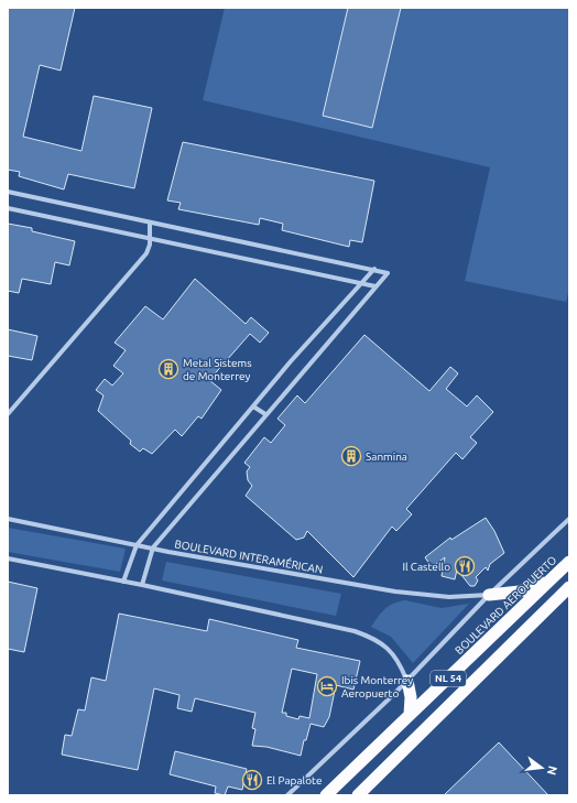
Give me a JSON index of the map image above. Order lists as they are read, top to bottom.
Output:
{
  "streets": {
    "highway": ["BOULEVARD AEROPUERTO", "NL 54"],
    "street": ["BOULEVARD INTERAMÉRICAN"]
  },
  "places": {
    "building": ["Metal Sistems de Monterrey", "Sanmina"],
    "restaurant": ["Il Castello", "El Papalote"],
    "hotel": ["Ibis Monterrey Aeropuerto"]
  },
  "north": "right"
}
